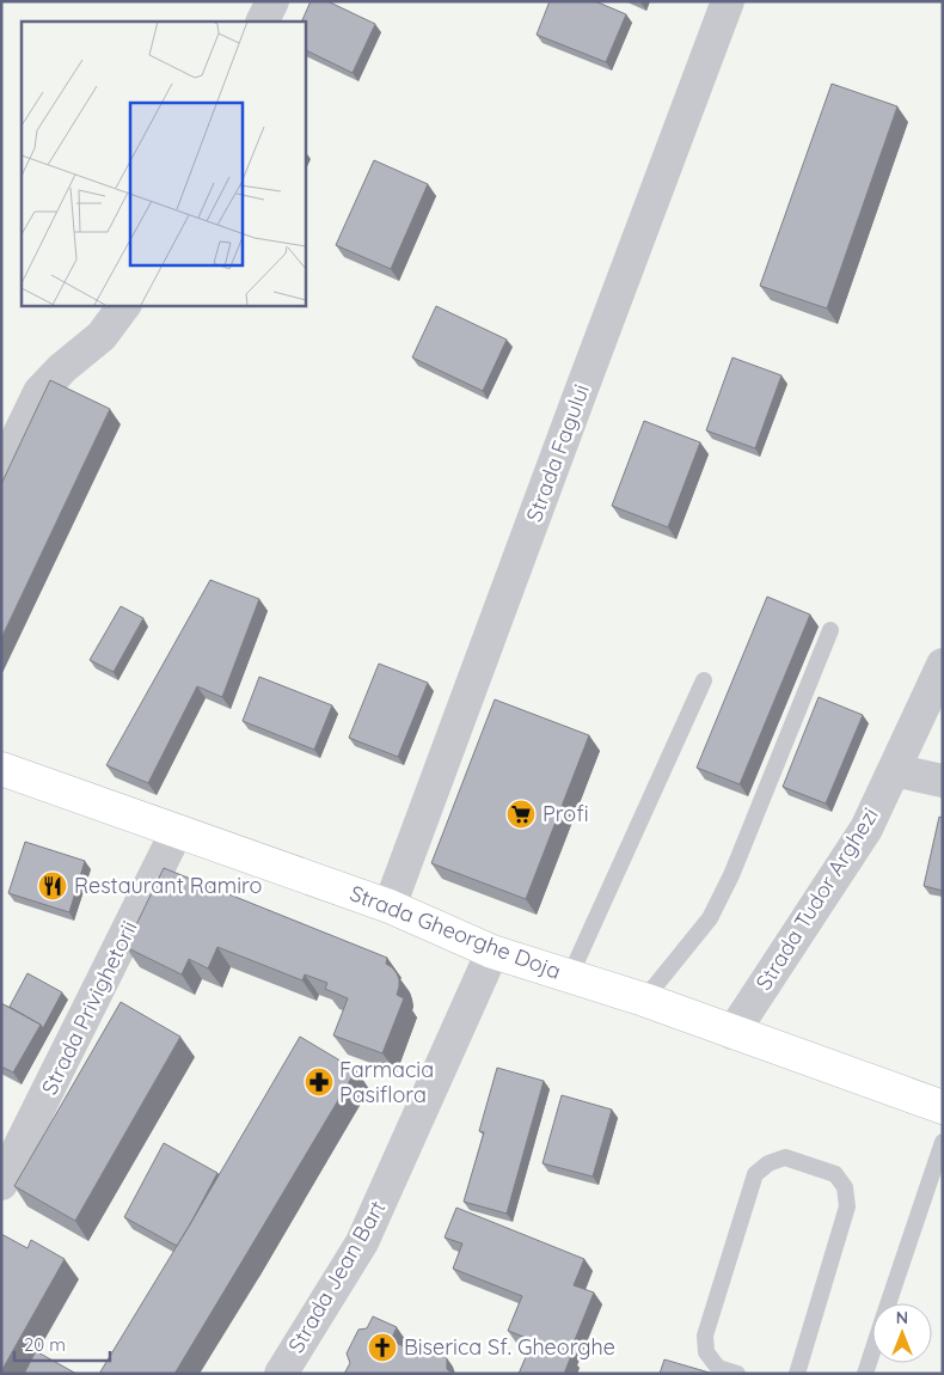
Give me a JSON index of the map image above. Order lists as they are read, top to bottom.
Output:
{
  "streets": {
    "main road": ["Strada Gheorghe Doja"],
    "street": [
      "Strada Fagului",
      "Strada Tudor Arghezi",
      "Strada Privighetorii",
      "Strada Jean Bart"
    ]
  },
  "crossings": [
    ["Strada Fagului", "Strada Gheorghe Doja"],
    ["Strada Tudor Arghezi", "Strada Gheorghe Doja"],
    ["Strada Gheorghe Doja", "Strada Privighetorii"],
    ["Strada Gheorghe Doja", "Strada Jean Bart"]
  ],
  "places": {
    "supermarket": ["Profi"],
    "restaurant": ["Restaurant Ramiro"],
    "pharmacy": ["Farmacia Pasiflora"],
    "church": ["Biserica Sf. Gheorghe"]
  },
  "scale_bar": "20 m",
  "north": "top"
}
